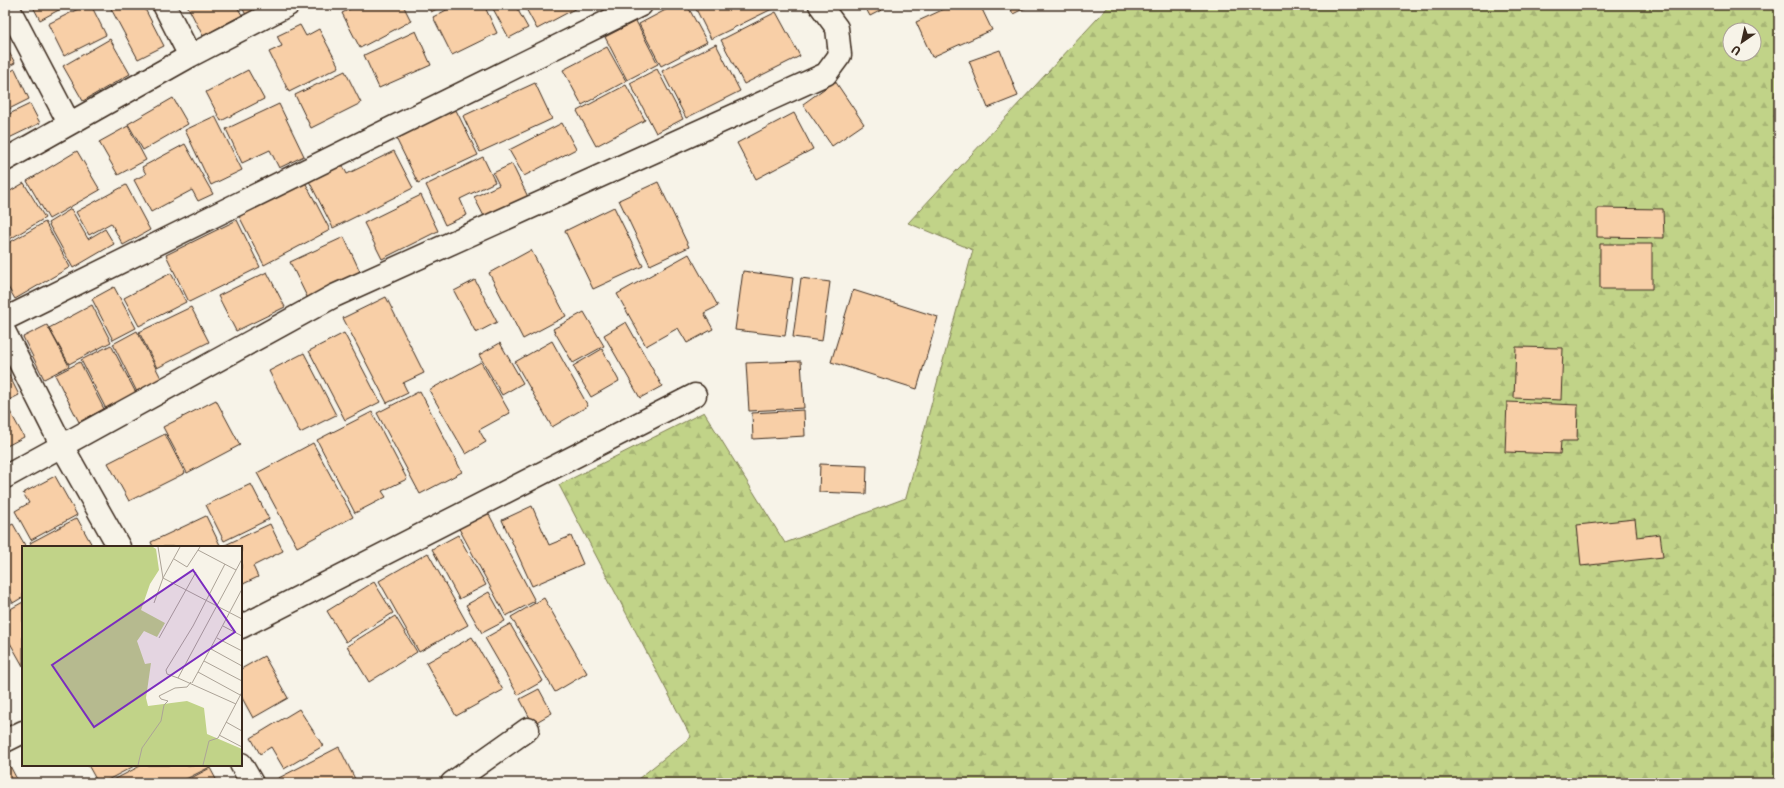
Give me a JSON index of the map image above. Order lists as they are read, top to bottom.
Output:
{
  "north": "bottom left"
}
